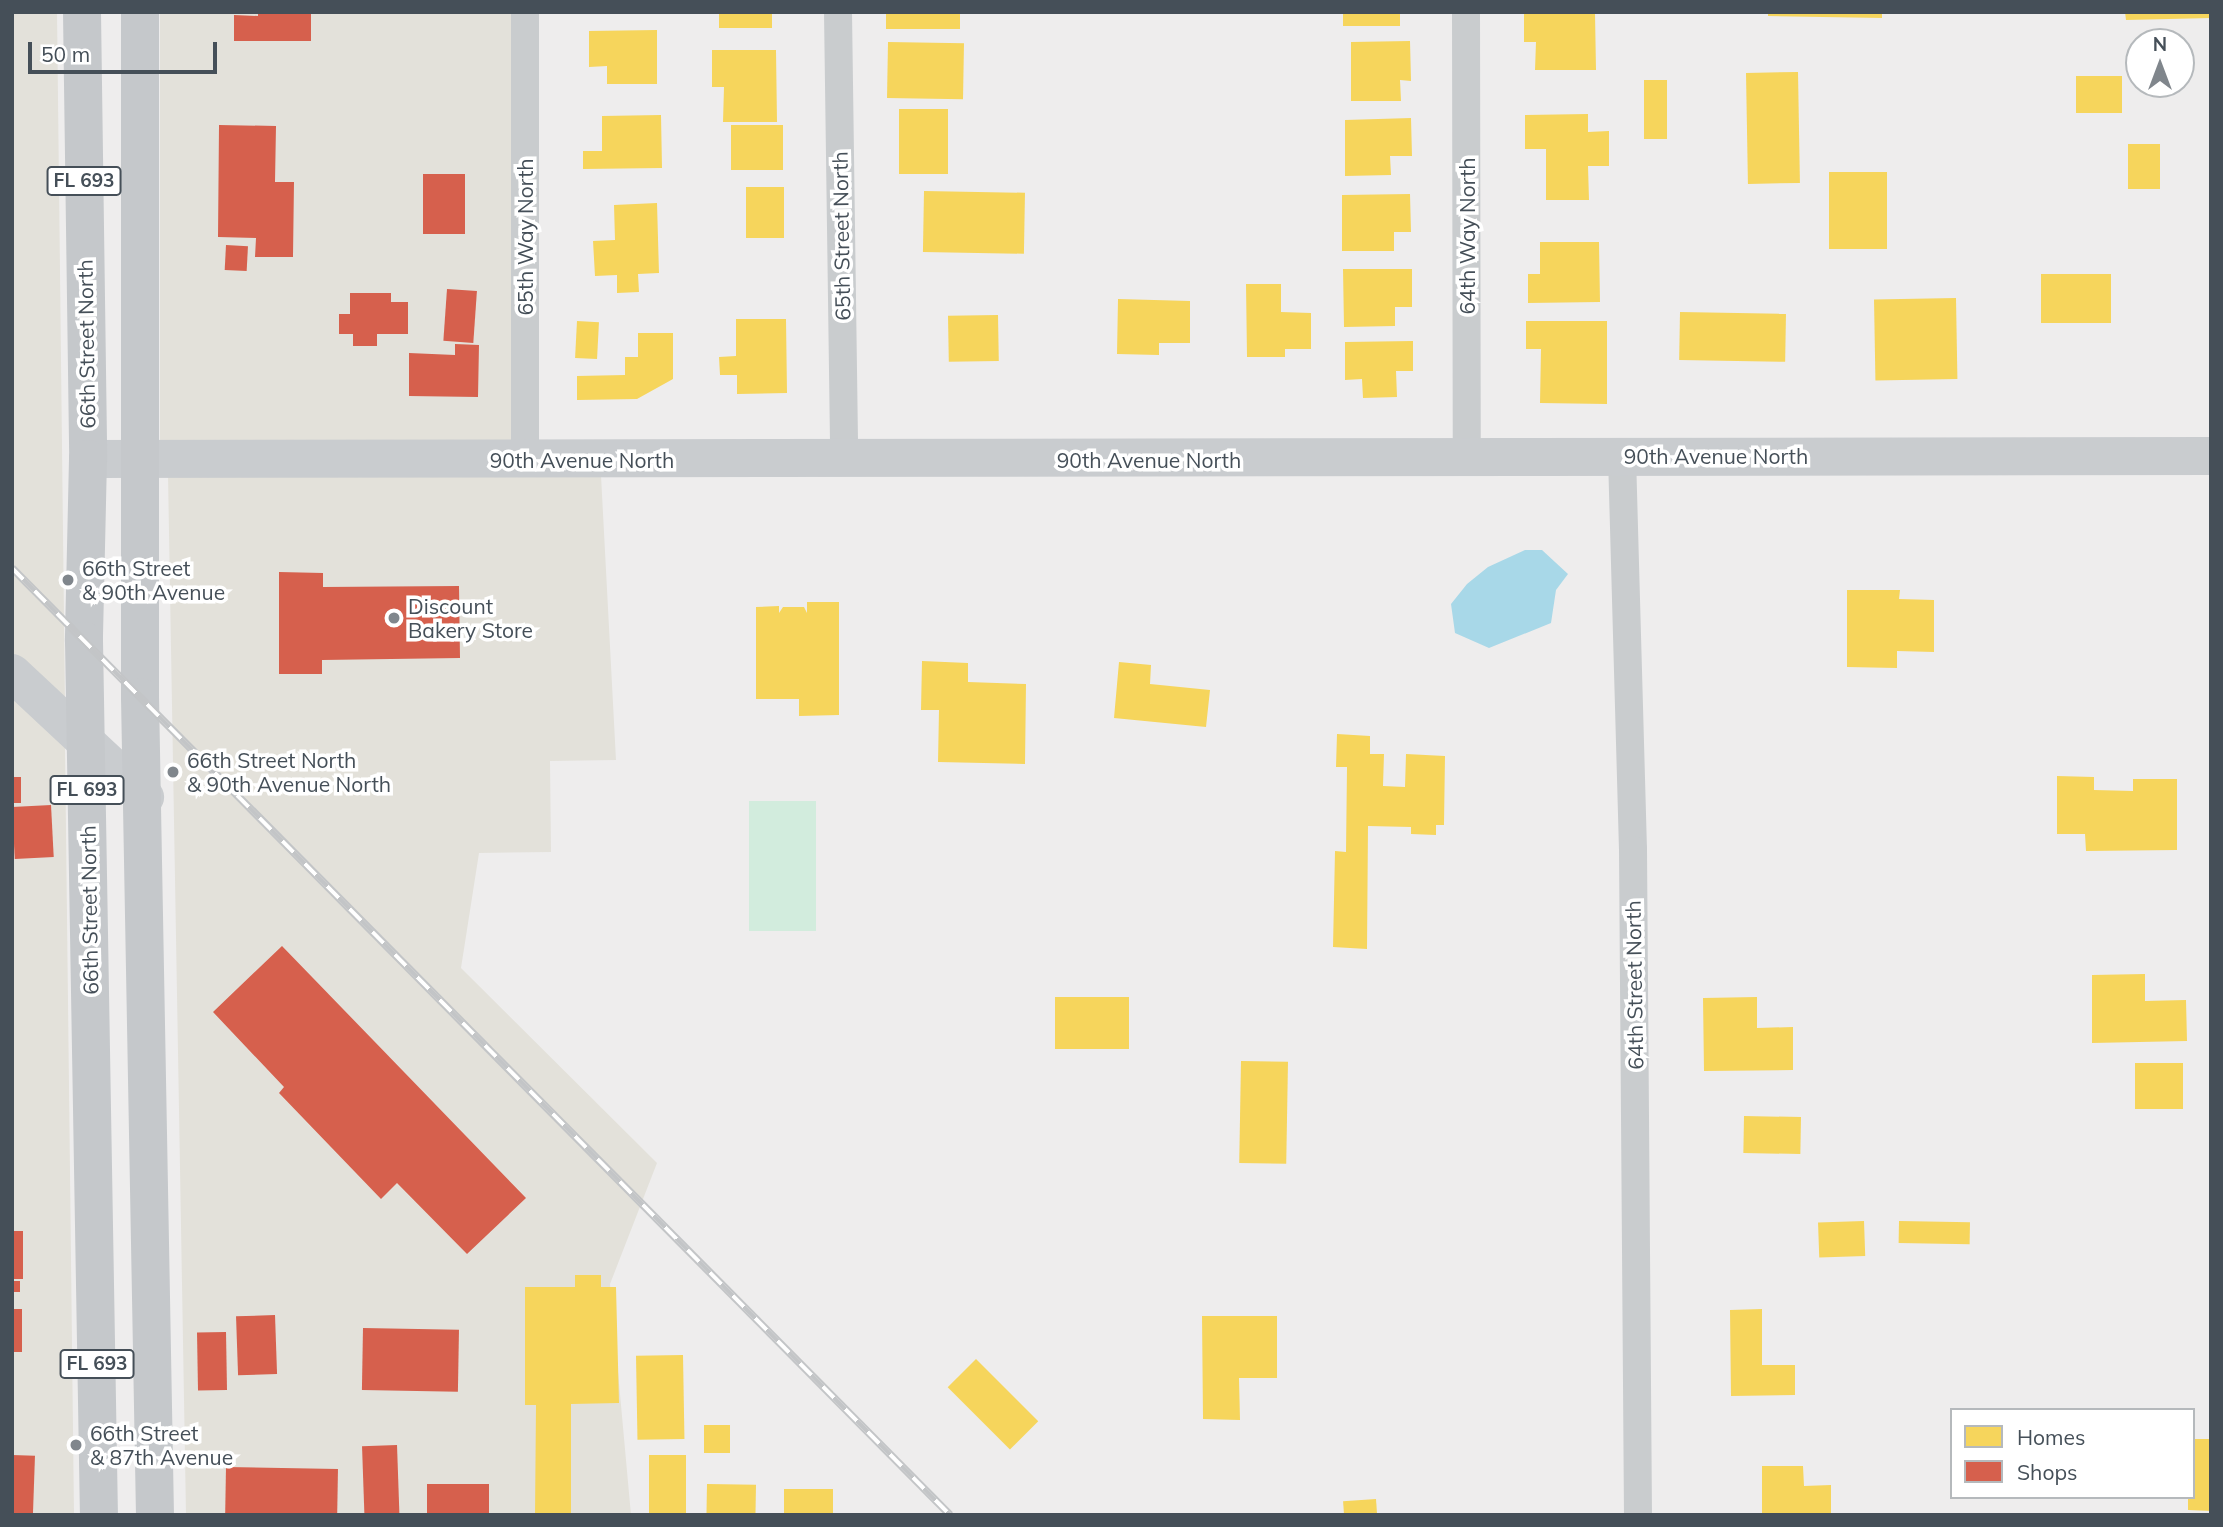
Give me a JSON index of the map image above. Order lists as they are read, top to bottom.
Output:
{
  "streets": {
    "main road": ["FL 693", "66th Street North"],
    "street": [
      "65th Street North",
      "64th Way North",
      "65th Way North",
      "90th Avenue North",
      "64th Street North"
    ]
  },
  "crossings": [
    ["FL 693", "90th Avenue North"],
    ["65th Street North", "90th Avenue North"],
    ["64th Way North", "90th Avenue North"],
    ["65th Way North", "90th Avenue North"],
    ["66th Street North", "90th Avenue North"],
    ["90th Avenue North", "64th Street North"]
  ],
  "places": [
    "66th Street & 90th Avenue",
    "Discount Bakery Store",
    "66th Street North & 90th Avenue North",
    "66th Street & 87th Avenue"
  ],
  "legend": ["Homes", "Shops"],
  "scale_bar": "50 m",
  "north": "top"
}
